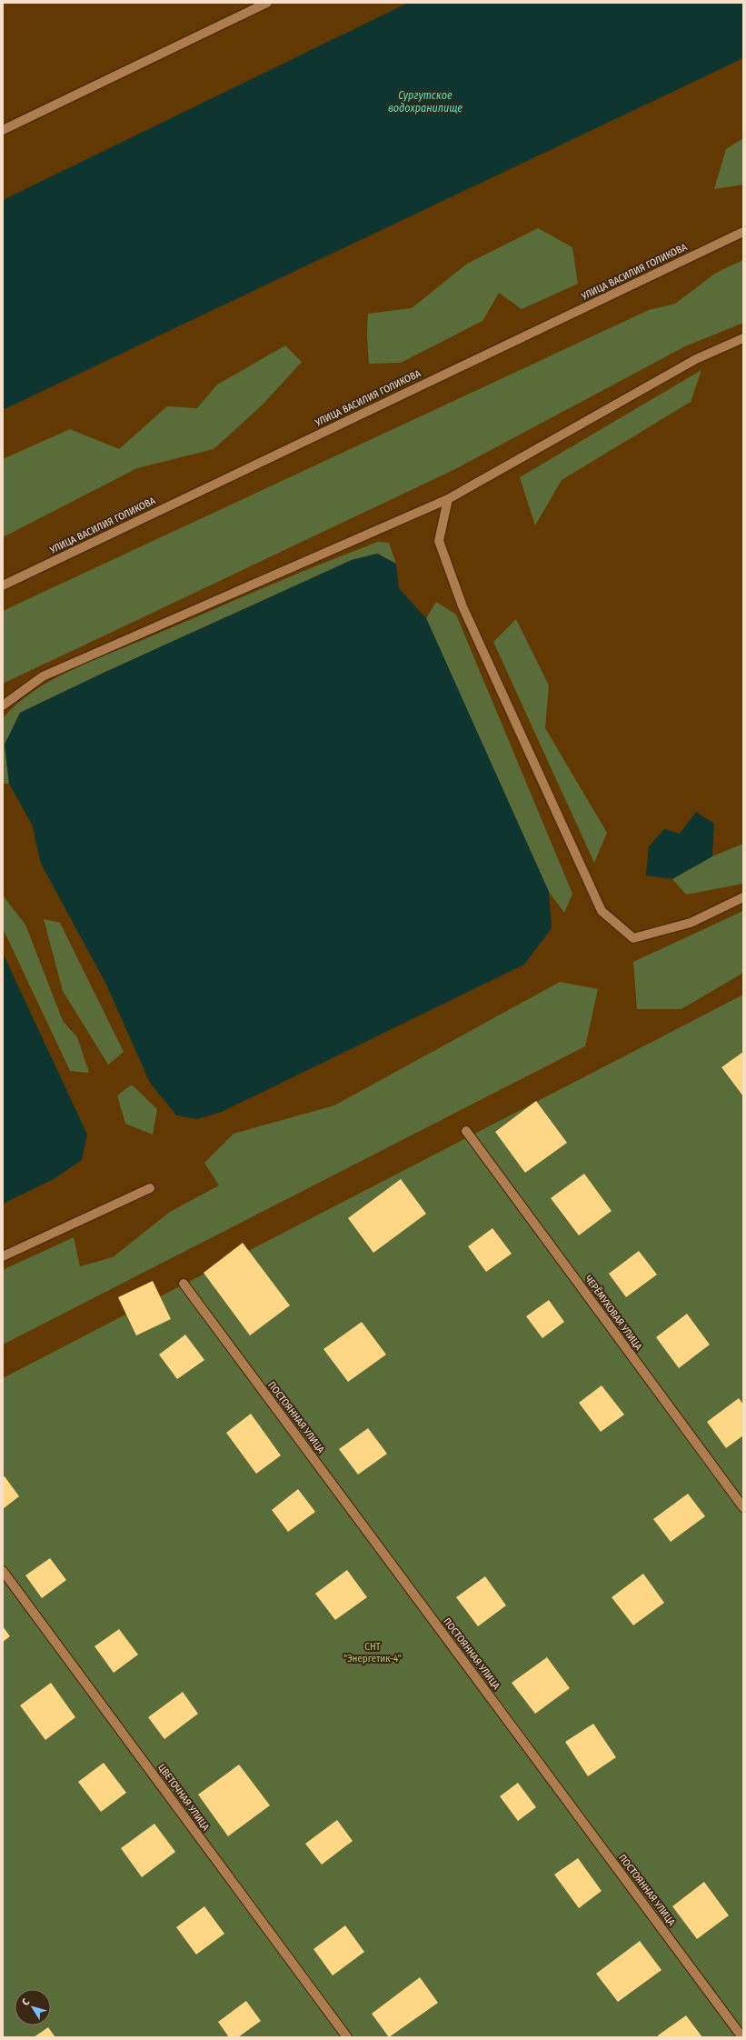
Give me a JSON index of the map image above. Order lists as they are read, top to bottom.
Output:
{
  "streets": {
    "street": [
      "УЛИЦА ВАСИЛИЯ ГОЛИКОВА",
      "ЧЕРЁМУХОВАЯ УЛИЦА",
      "ПОСТОЯННАЯ УЛИЦА",
      "ЦВЕТОЧНАЯ УЛИЦА"
    ]
  },
  "water": ["Сургутское водохранилище"],
  "parks": ["СНТ \"Энергетик-4\""],
  "north": "top left"
}
